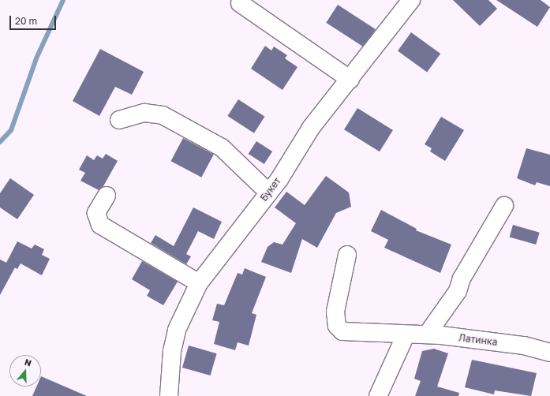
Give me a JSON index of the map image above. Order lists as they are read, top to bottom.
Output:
{
  "streets": {
    "street": ["Букет", "Латинка"]
  },
  "scale_bar": "20 m",
  "north": "top"
}
